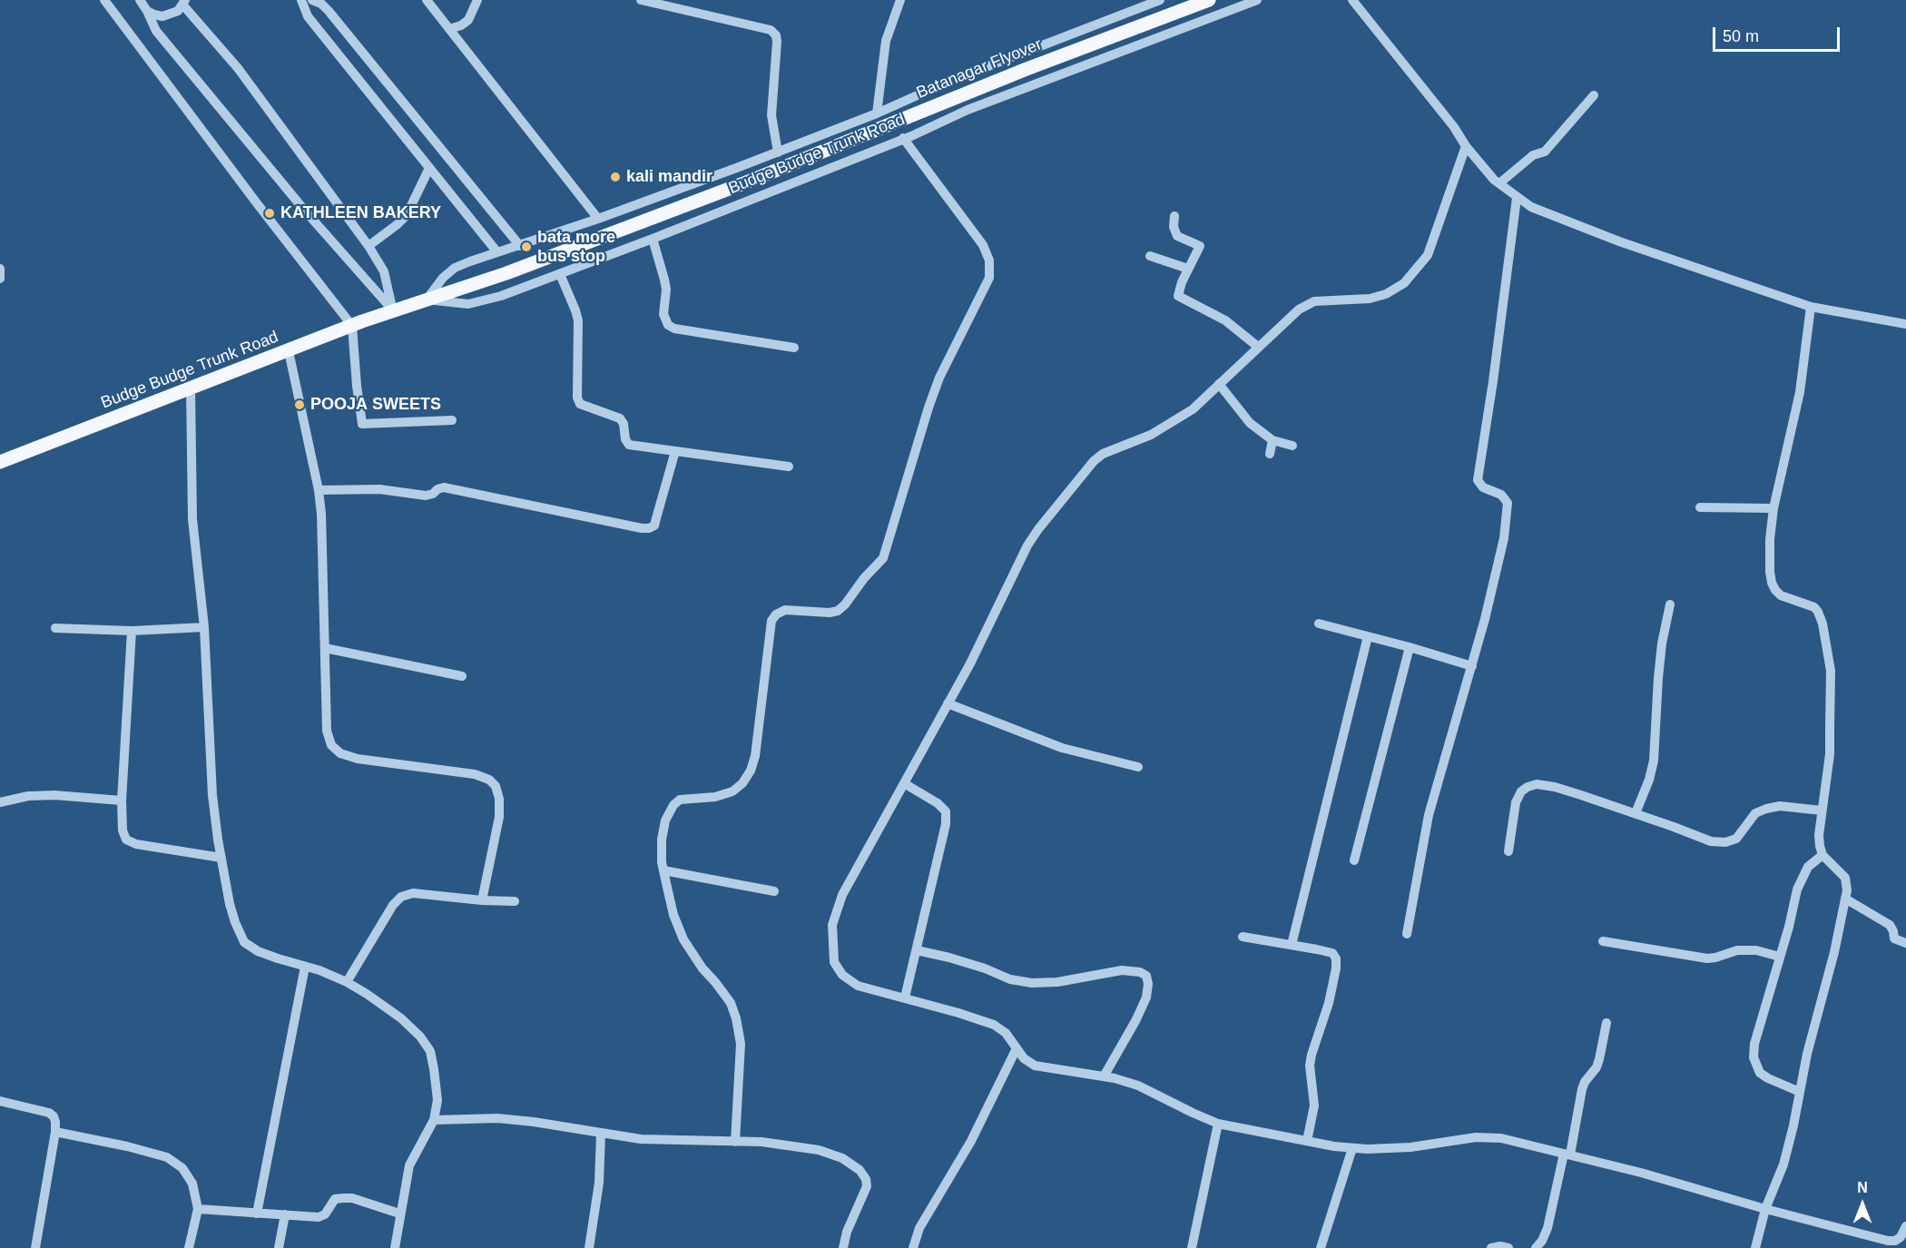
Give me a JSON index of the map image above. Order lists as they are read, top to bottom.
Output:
{
  "streets": {
    "main road": ["Batanagar Flyover", "Budge Budge Trunk Road"]
  },
  "crossings": [
    ["Batanagar Flyover", "Budge Budge Trunk Road"]
  ],
  "places": [
    "kali mandir",
    "KATHLEEN BAKERY",
    "bata more bus stop",
    "POOJA SWEETS"
  ],
  "scale_bar": "50 m",
  "north": "top"
}
